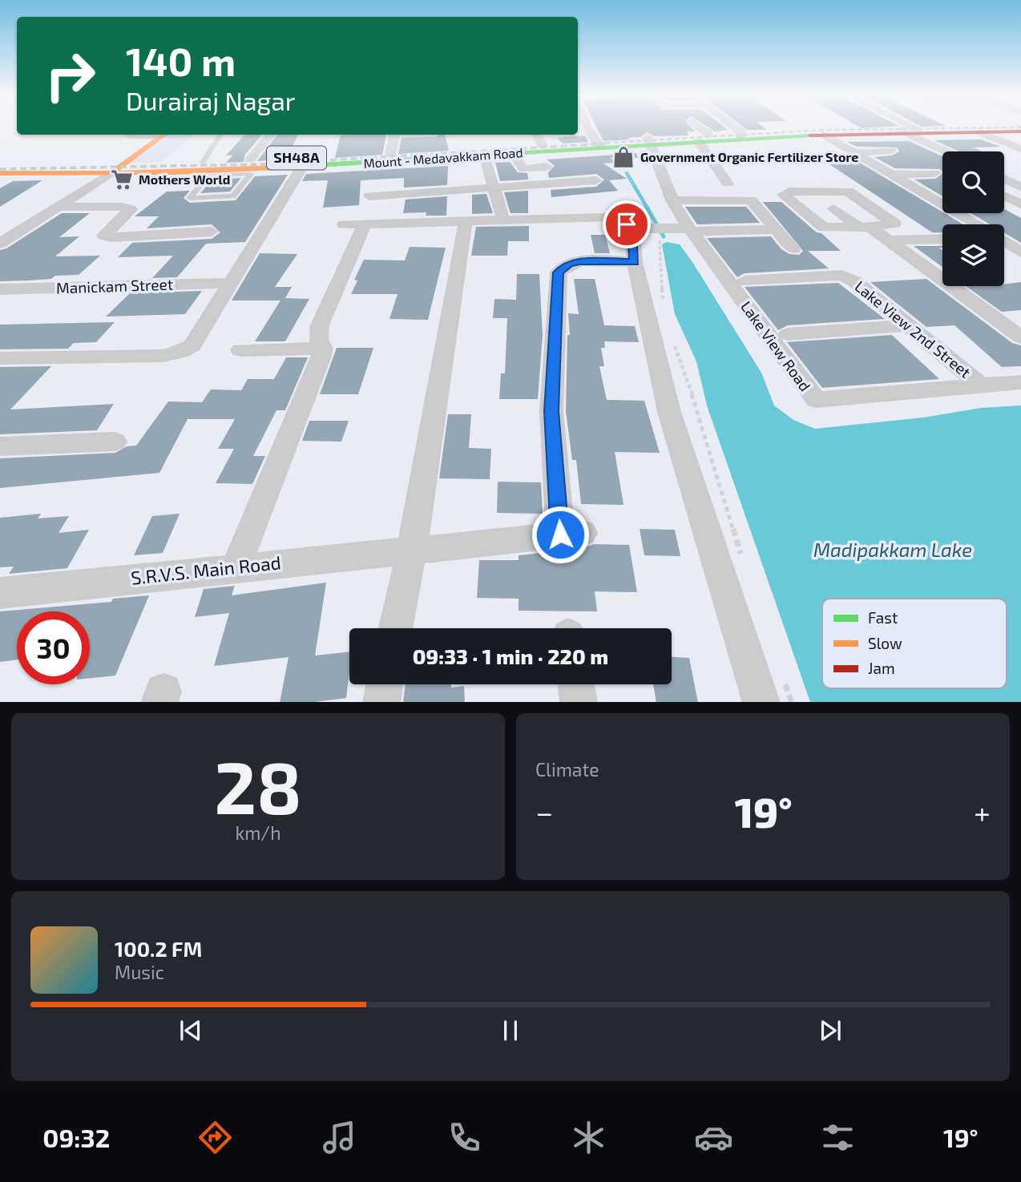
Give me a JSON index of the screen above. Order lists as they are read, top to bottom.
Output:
{
  "streets": {
    "main road": ["SH48A", "Mount - Medavakkam Road"],
    "street": [
      "Manickam Street",
      "Lake View 2nd Street",
      "Lake View Road",
      "S.R.V.S. Main Road"
    ]
  },
  "crossings": [
    ["Mount - Medavakkam Road", "Lake View Road"],
    ["Lake View 2nd Street", "Lake View Road"]
  ],
  "water": ["Madipakkam Lake"],
  "places": {
    "shop": ["Government Organic Fertilizer Store"],
    "supermarket": ["Mothers World"]
  },
  "legend": ["Fast", "Slow", "Jam"],
  "page": {
    "turn": ["140 m", "Durairaj Nagar"],
    "limit": "30",
    "trip": "09:33 · 1 min · 220 m",
    "tile": [
      ["28", "km/h"],
      "Climate"
    ],
    "heat": ["−", "19°", "+"],
    "song": ["100.2 FM", "Music"],
    "tabs": ["09:32", "19°"]
  }
}
